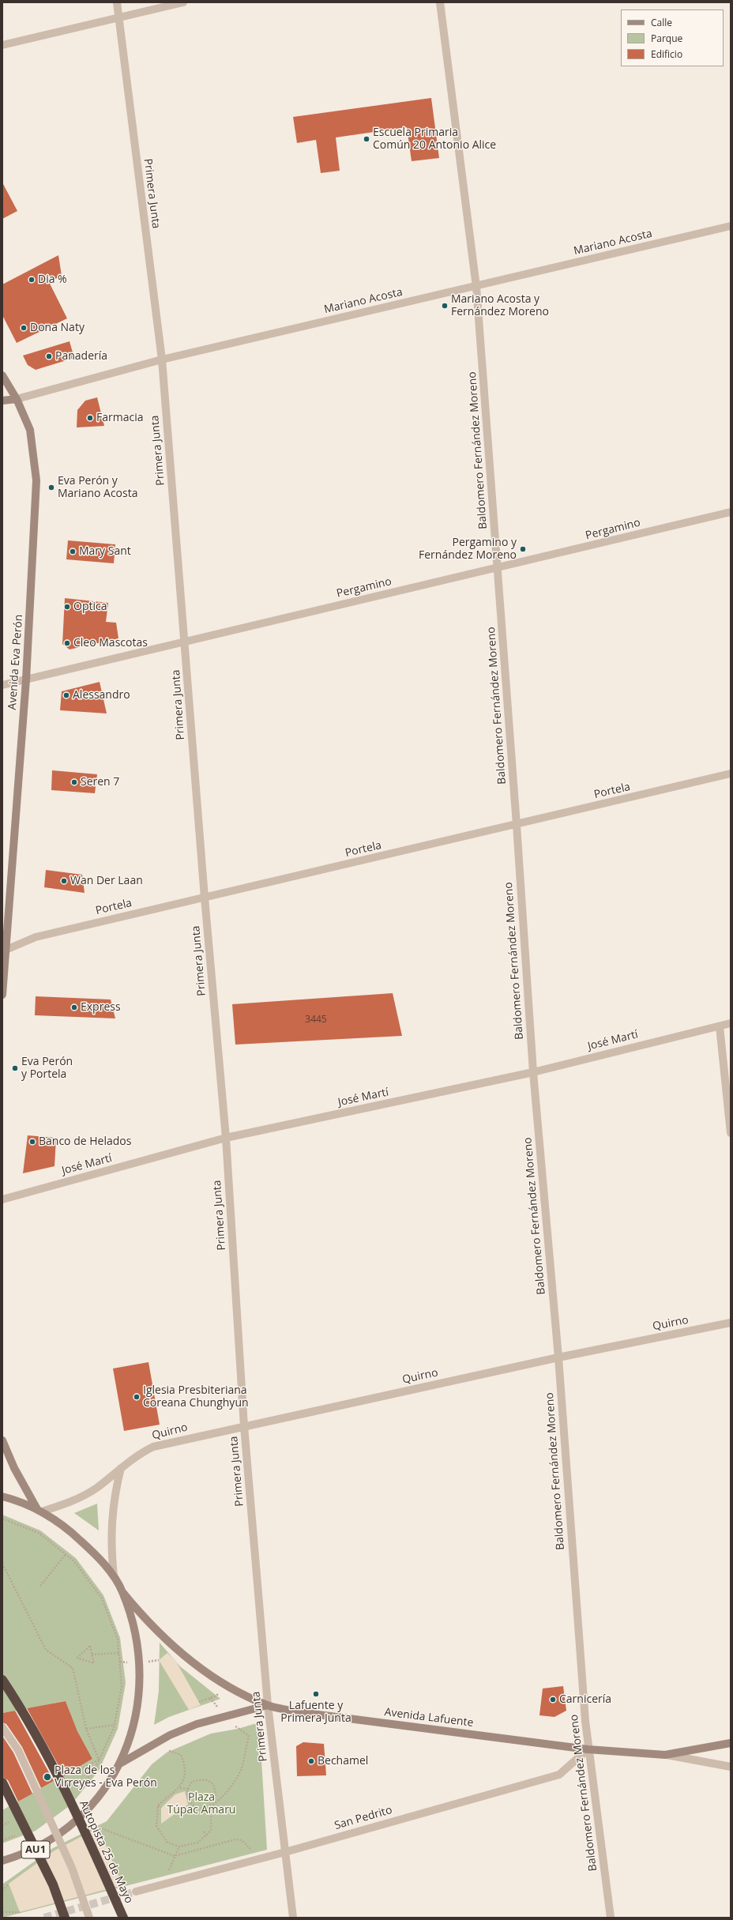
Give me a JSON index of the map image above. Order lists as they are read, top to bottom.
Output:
{
  "streets": {
    "highway": ["AU1", "Autopista 25 de Mayo"],
    "main road": ["Mariano Acosta", "Avenida Eva Perón", "Avenida Lafuente"],
    "street": [
      "Primera Junta",
      "Baldomero Fernández Moreno",
      "Pergamino",
      "Portela",
      "José Martí",
      "Quirno",
      "San Pedrito"
    ]
  },
  "crossings": [
    ["Primera Junta", "Mariano Acosta"],
    ["Primera Junta", "Pergamino"],
    ["Primera Junta", "Portela"],
    ["Primera Junta", "José Martí"],
    ["Primera Junta", "Quirno"],
    ["Primera Junta", "Avenida Lafuente"],
    ["Primera Junta", "San Pedrito"],
    ["Mariano Acosta", "Baldomero Fernández Moreno"],
    ["Mariano Acosta", "Avenida Eva Perón"],
    ["Baldomero Fernández Moreno", "Pergamino"],
    ["Baldomero Fernández Moreno", "Portela"],
    ["Baldomero Fernández Moreno", "José Martí"],
    ["Baldomero Fernández Moreno", "Quirno"],
    ["Baldomero Fernández Moreno", "Avenida Lafuente"],
    ["Baldomero Fernández Moreno", "San Pedrito"],
    ["Pergamino", "Avenida Eva Perón"],
    ["Avenida Eva Perón", "Portela"],
    ["Avenida Lafuente", "San Pedrito"]
  ],
  "parks": ["Plaza Túpac Amaru"],
  "places": [
    "Escuela Primaria Común 20 Antonio Alice",
    "Dia %",
    "Mariano Acosta y Fernández Moreno",
    "Dona Naty",
    "Panadería",
    "Farmacia",
    "Eva Perón y Mariano Acosta",
    "Pergamino y Fernández Moreno",
    "Mary Sant",
    "Optica",
    "Cleo Mascotas",
    "Alessandro",
    "Seren 7",
    "Wan Der Laan",
    "Express",
    "Eva Perón y Portela",
    "Banco de Helados",
    "Iglesia Presbiteriana Coreana Chunghyun",
    "Lafuente y Primera Junta",
    "Carnicería",
    "Bechamel",
    "Plaza de los Virreyes - Eva Perón"
  ],
  "house_numbers": ["3445"],
  "legend": ["Calle", "Parque", "Edificio"]
}
